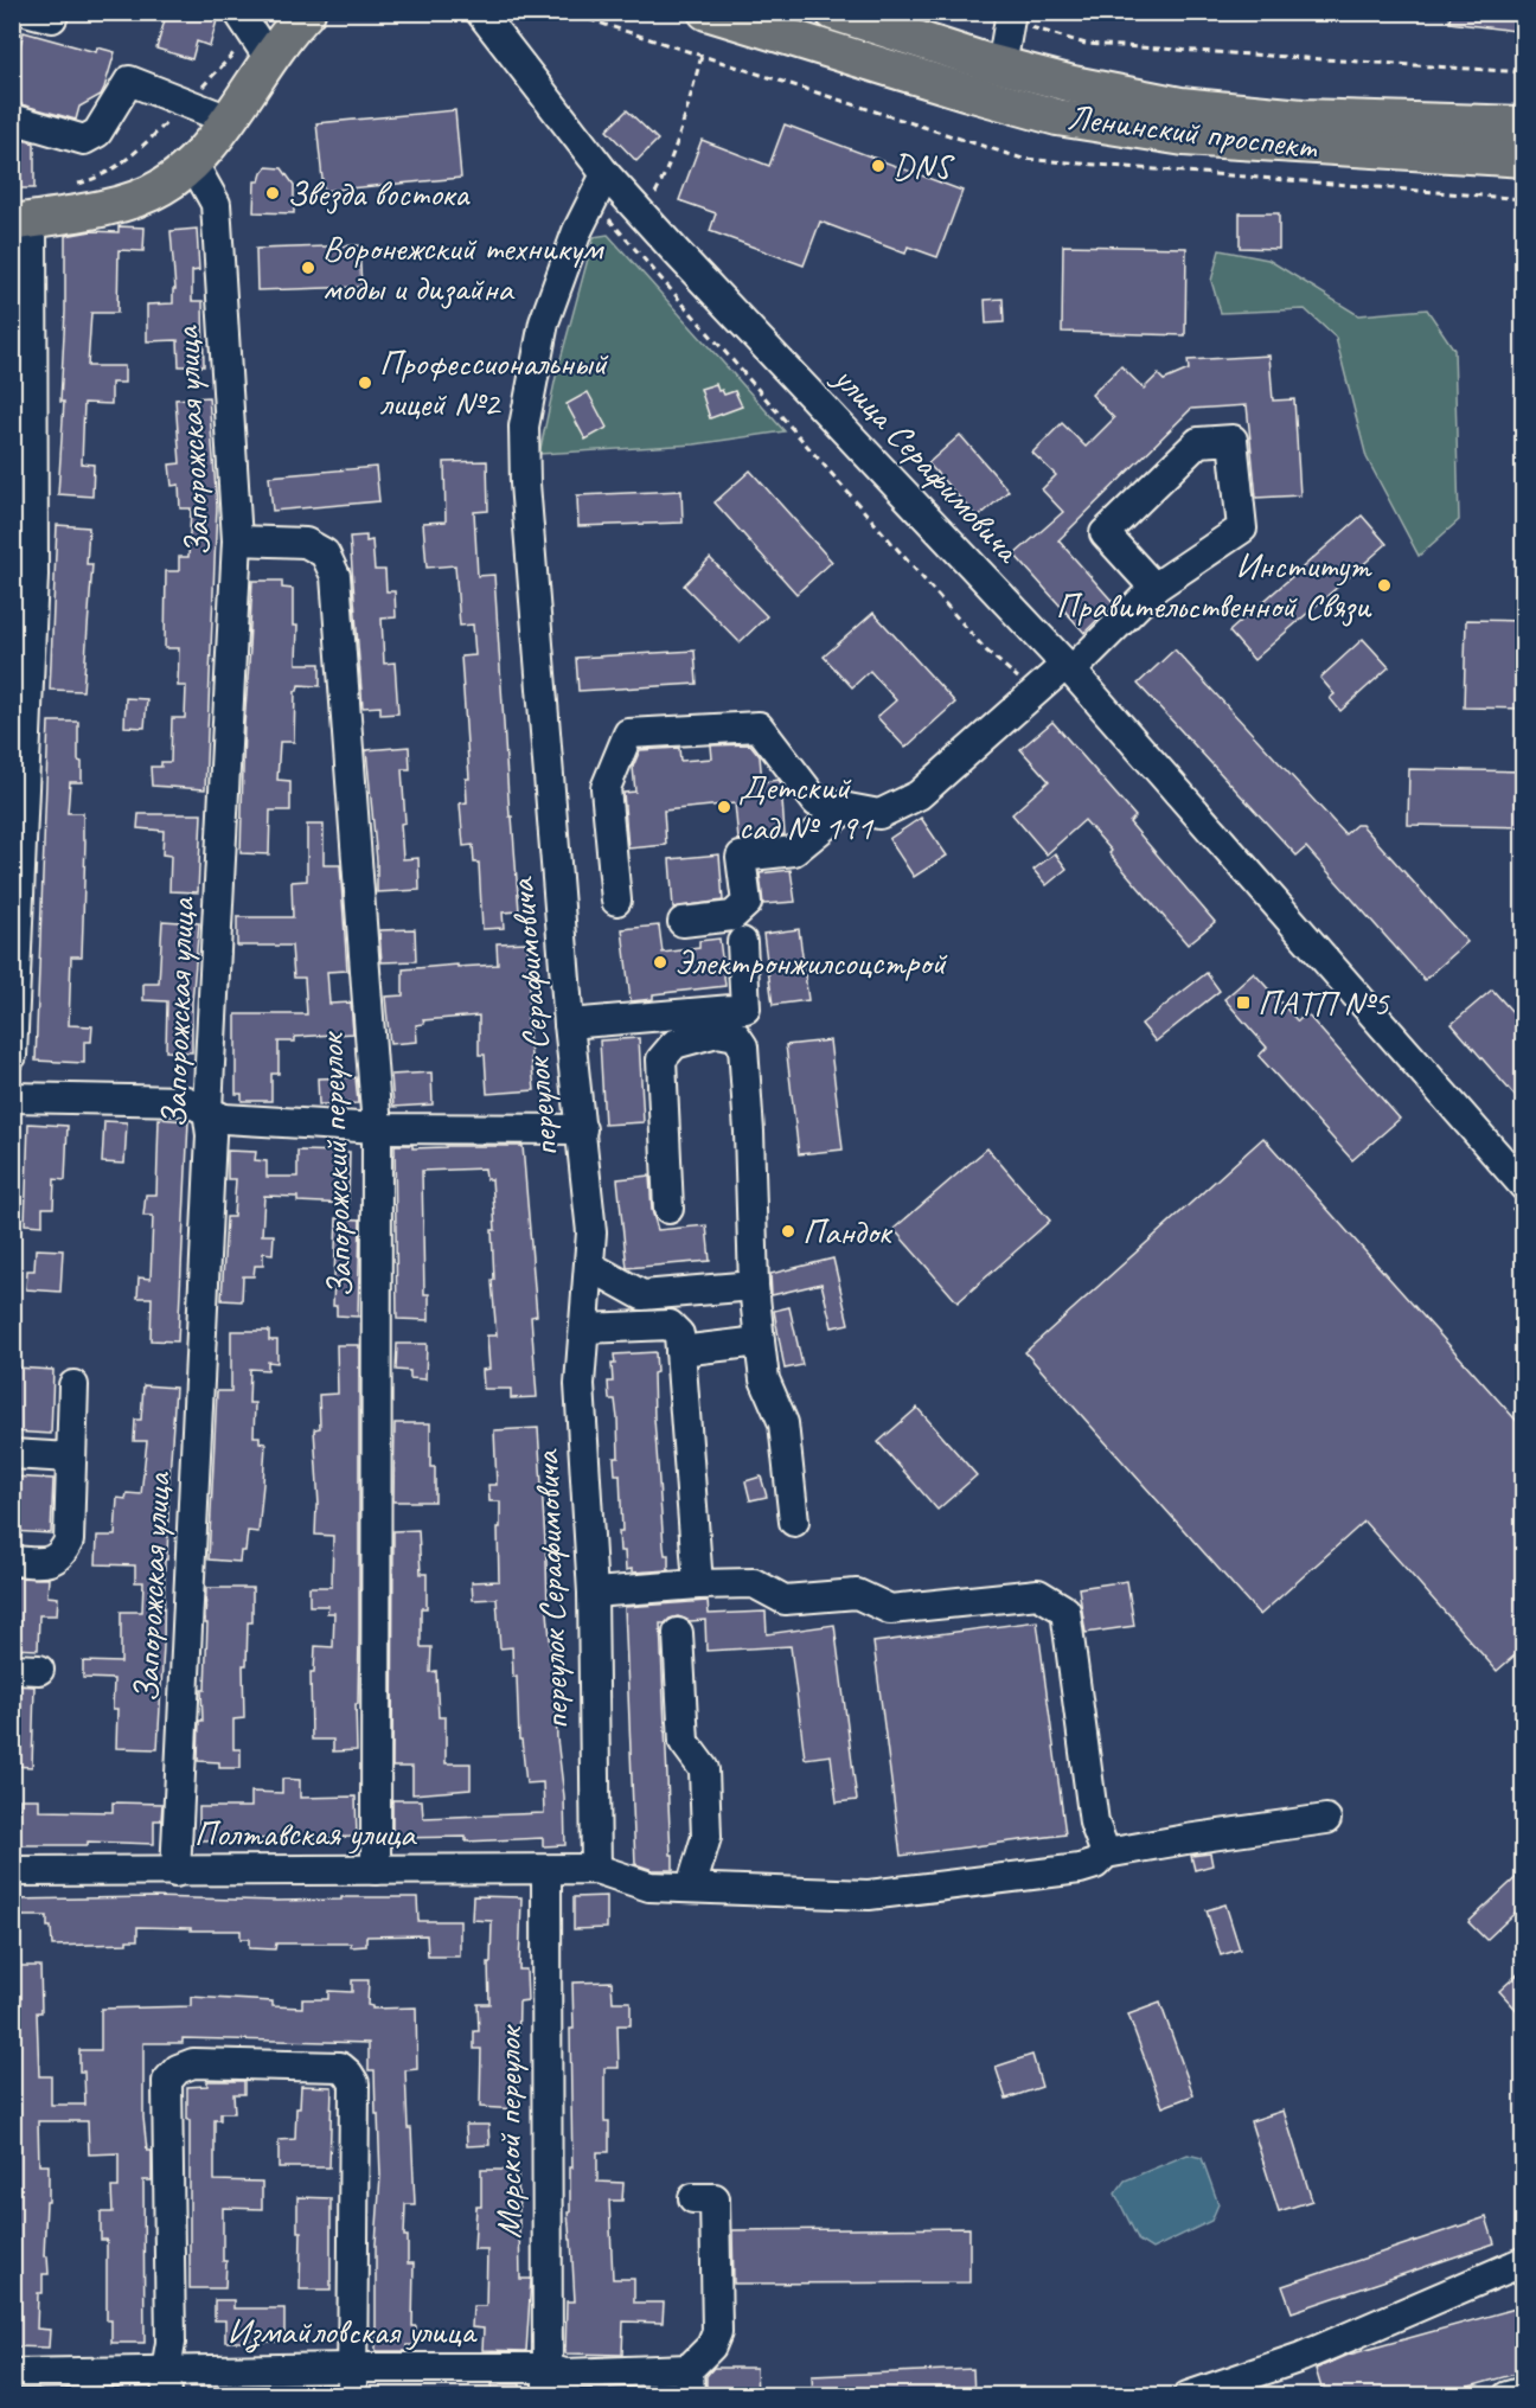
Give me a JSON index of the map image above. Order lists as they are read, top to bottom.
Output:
{
  "streets": {
    "main road": ["Ленинский проспект"],
    "street": [
      "Запорожская улица",
      "улица Серафимовича",
      "переулок Серафимовича",
      "Запорожский переулок",
      "Полтавская улица",
      "Морской переулок",
      "Измайловская улица"
    ]
  },
  "crossings": [
    ["Запорожская улица", "Запорожский переулок"],
    ["Запорожская улица", "Полтавская улица"],
    ["улица Серафимовича", "переулок Серафимовича"],
    ["переулок Серафимовича", "Полтавская улица"],
    ["Запорожский переулок", "Полтавская улица"],
    ["Полтавская улица", "Морской переулок"],
    ["Морской переулок", "Измайловская улица"]
  ],
  "places": {
    "other": [
      "DNS",
      "Звезда востока",
      "Воронежский техникум моды и дизайна",
      "Профессиональный лицей №2",
      "Институт Правительственной Связи",
      "Детский сад № 191",
      "Электронжилсоцстрой",
      "Пандок"
    ],
    "transit": ["ПАТП №5"]
  }
}
